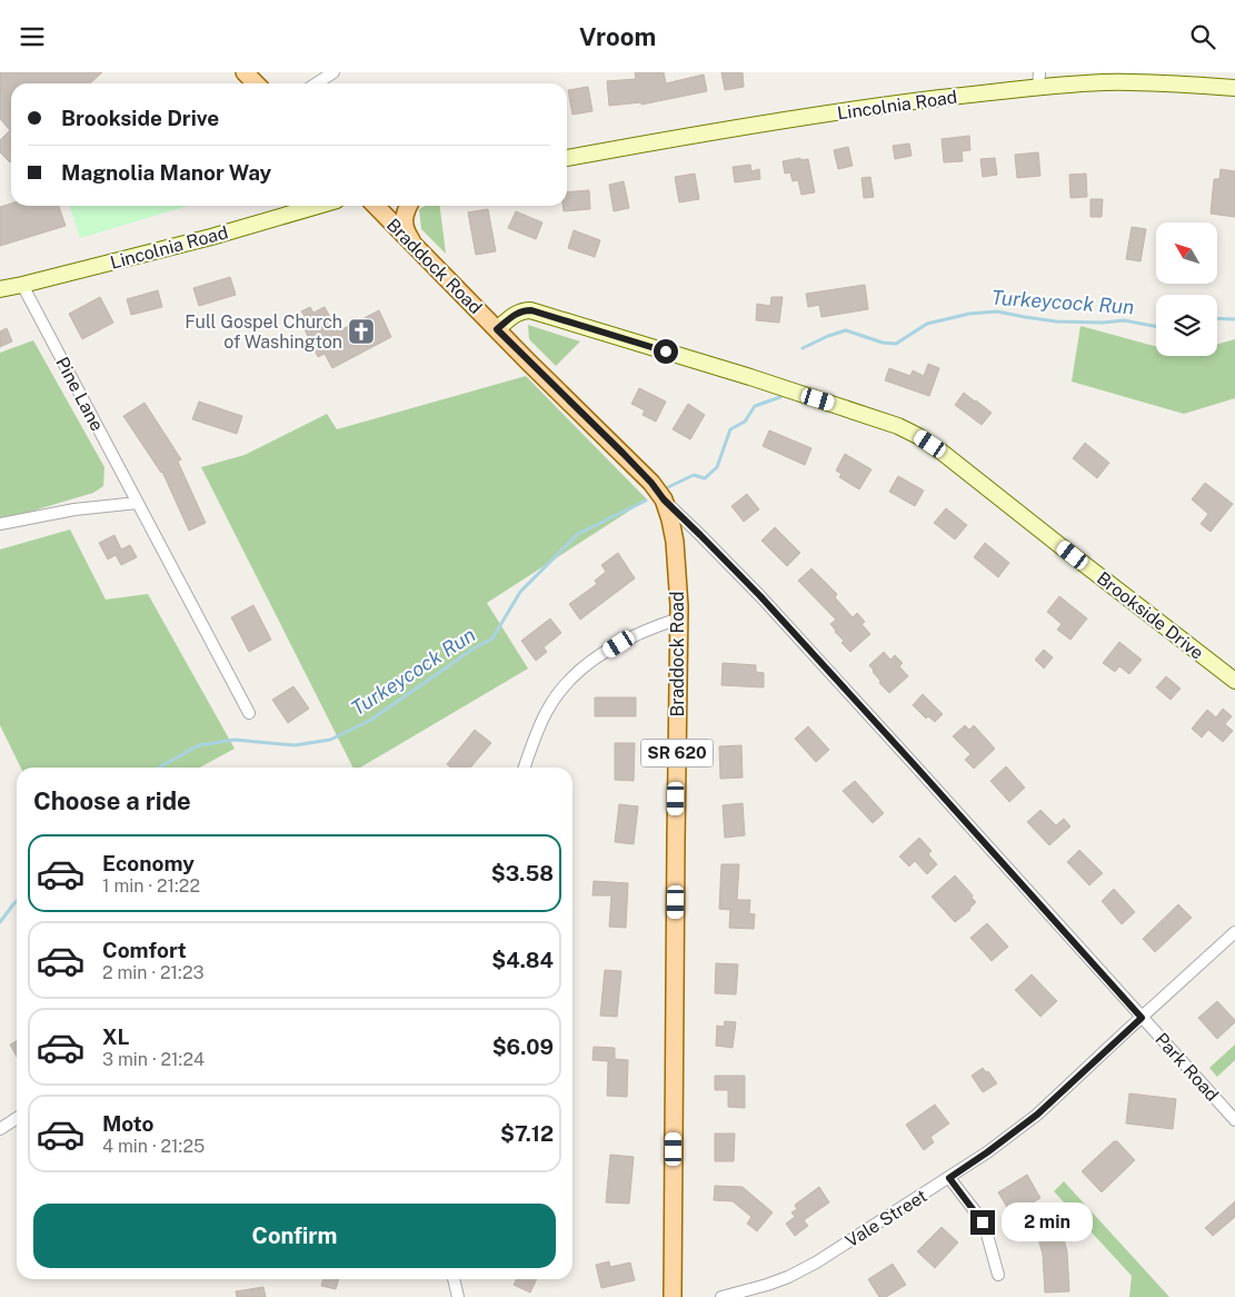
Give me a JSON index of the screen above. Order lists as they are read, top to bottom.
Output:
{
  "streets": {
    "main road": [
      "Lincolnia Road",
      "Braddock Road",
      "Brookside Drive",
      "SR 620"
    ],
    "street": ["Pine Lane", "Park Road", "Vale Street"]
  },
  "crossings": [
    ["Lincolnia Road", "Pine Lane"],
    ["Braddock Road", "Brookside Drive"],
    ["Braddock Road", "Park Road"],
    ["Park Road", "Vale Street"]
  ],
  "water": ["Turkeycock Run"],
  "places": {
    "church": ["Full Gospel Church of Washington"]
  },
  "north": "top left",
  "page": {
    "header": "Vroom",
    "banner": ["Brookside Drive", "Magnolia Manor Way"],
    "heading": "Choose a ride",
    "list": [
      {
        "name": "Economy",
        "note": "1 min · 21:22",
        "value": "$3.58"
      },
      {
        "name": "Comfort",
        "note": "2 min · 21:23",
        "value": "$4.84"
      },
      {
        "name": "XL",
        "note": "3 min · 21:24",
        "value": "$6.09"
      },
      {
        "name": "Moto",
        "note": "4 min · 21:25",
        "value": "$7.12"
      }
    ],
    "buttons": "Confirm",
    "bubble": "2 min"
  }
}
